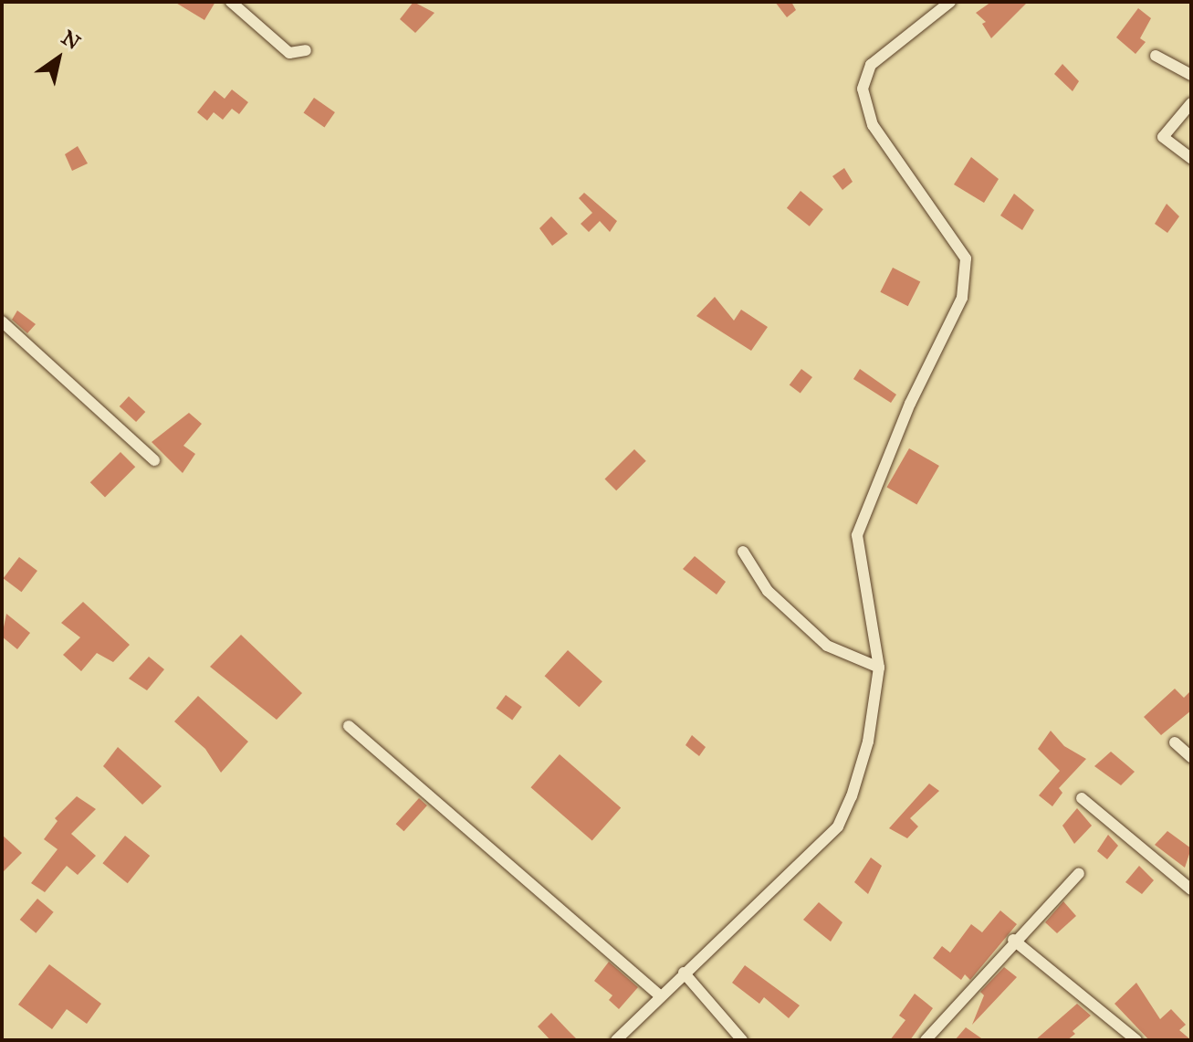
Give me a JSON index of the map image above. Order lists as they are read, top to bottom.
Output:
{
  "north": "top right"
}
